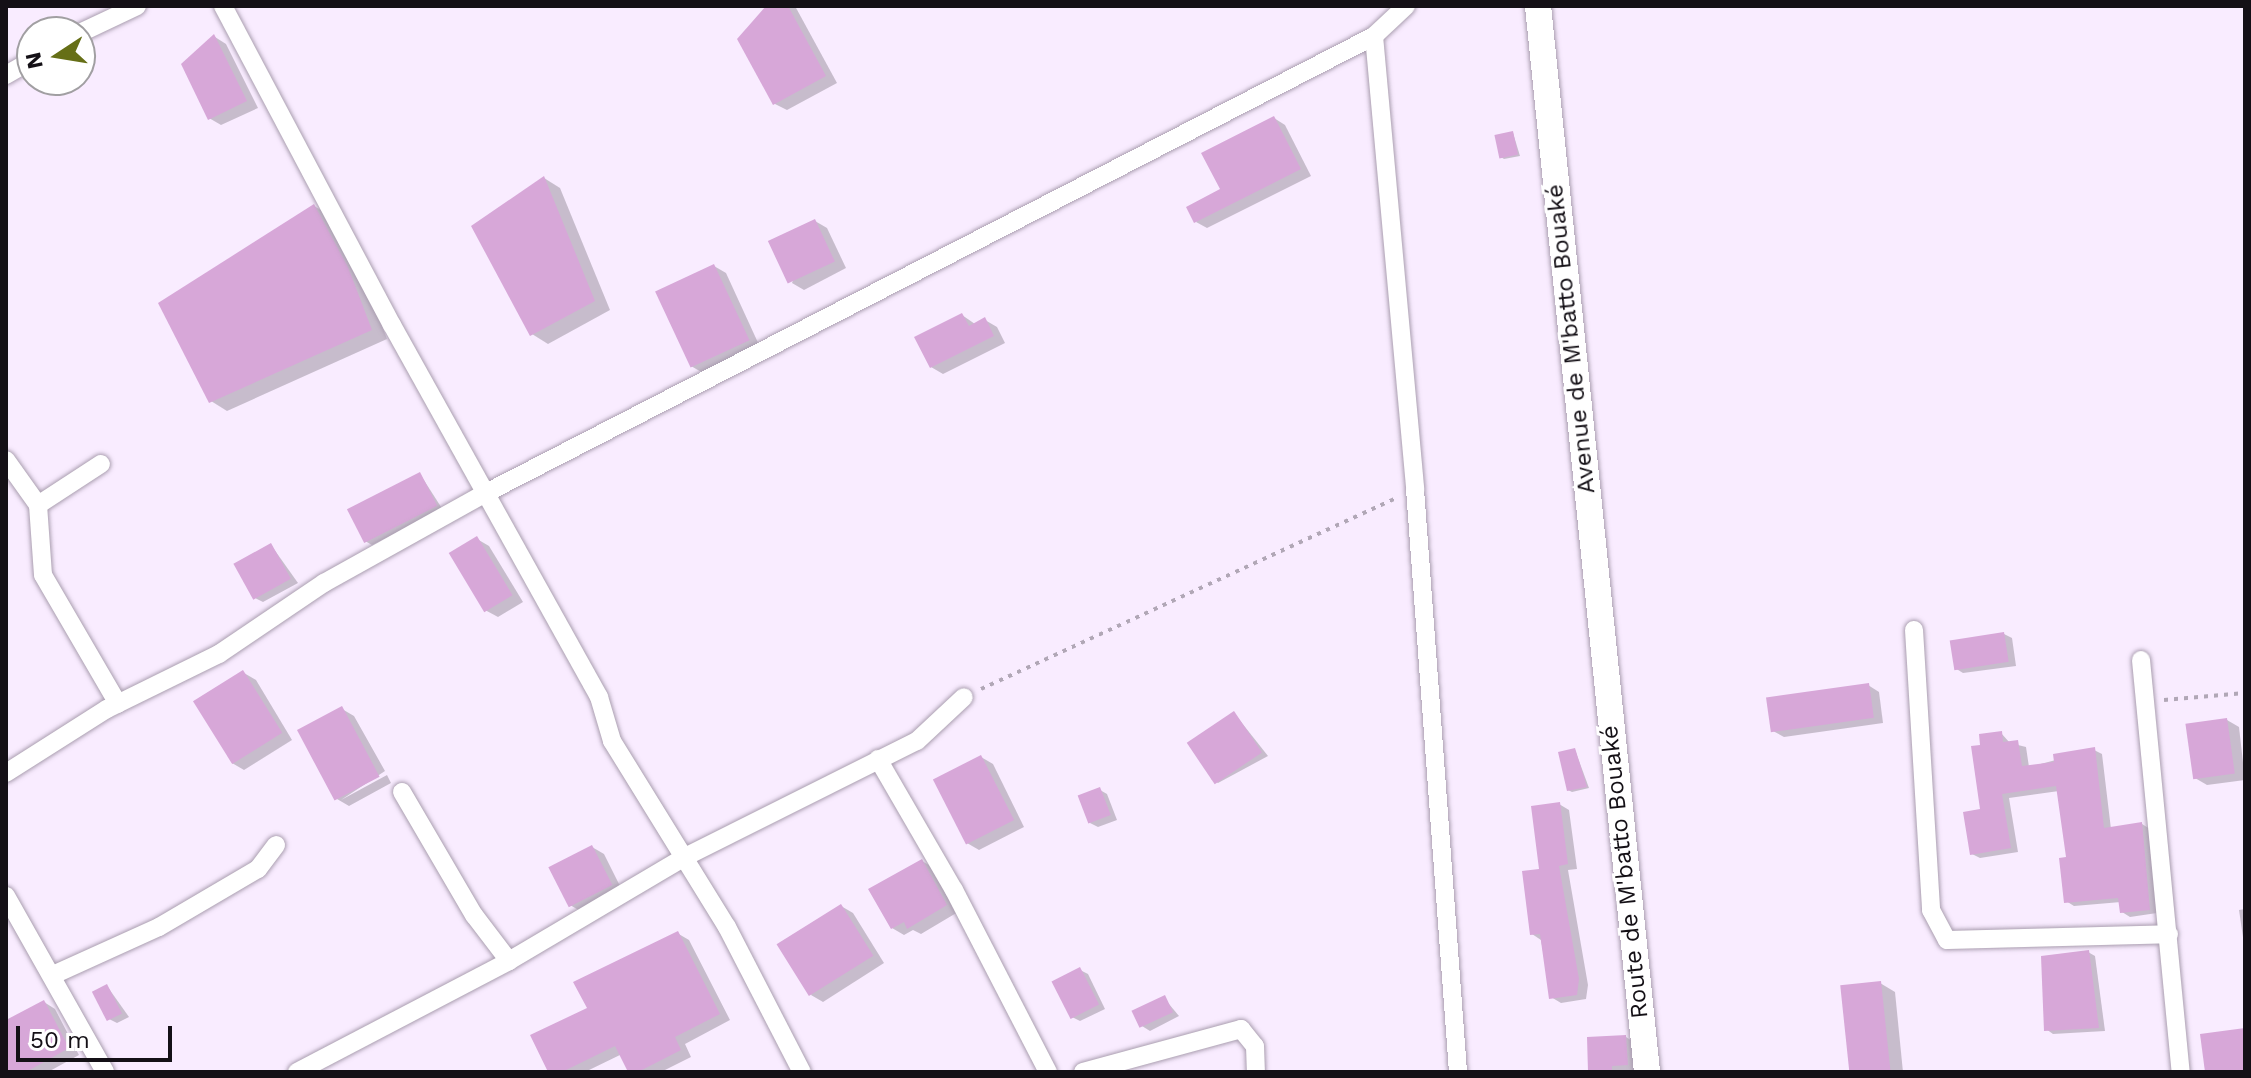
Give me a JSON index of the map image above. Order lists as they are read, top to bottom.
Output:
{
  "streets": {
    "street": ["Avenue de M'batto Bouaké", "Route de M'batto Bouaké"]
  },
  "crossings": [
    ["Avenue de M'batto Bouaké", "Route de M'batto Bouaké"]
  ],
  "scale_bar": "50 m",
  "north": "left"
}
